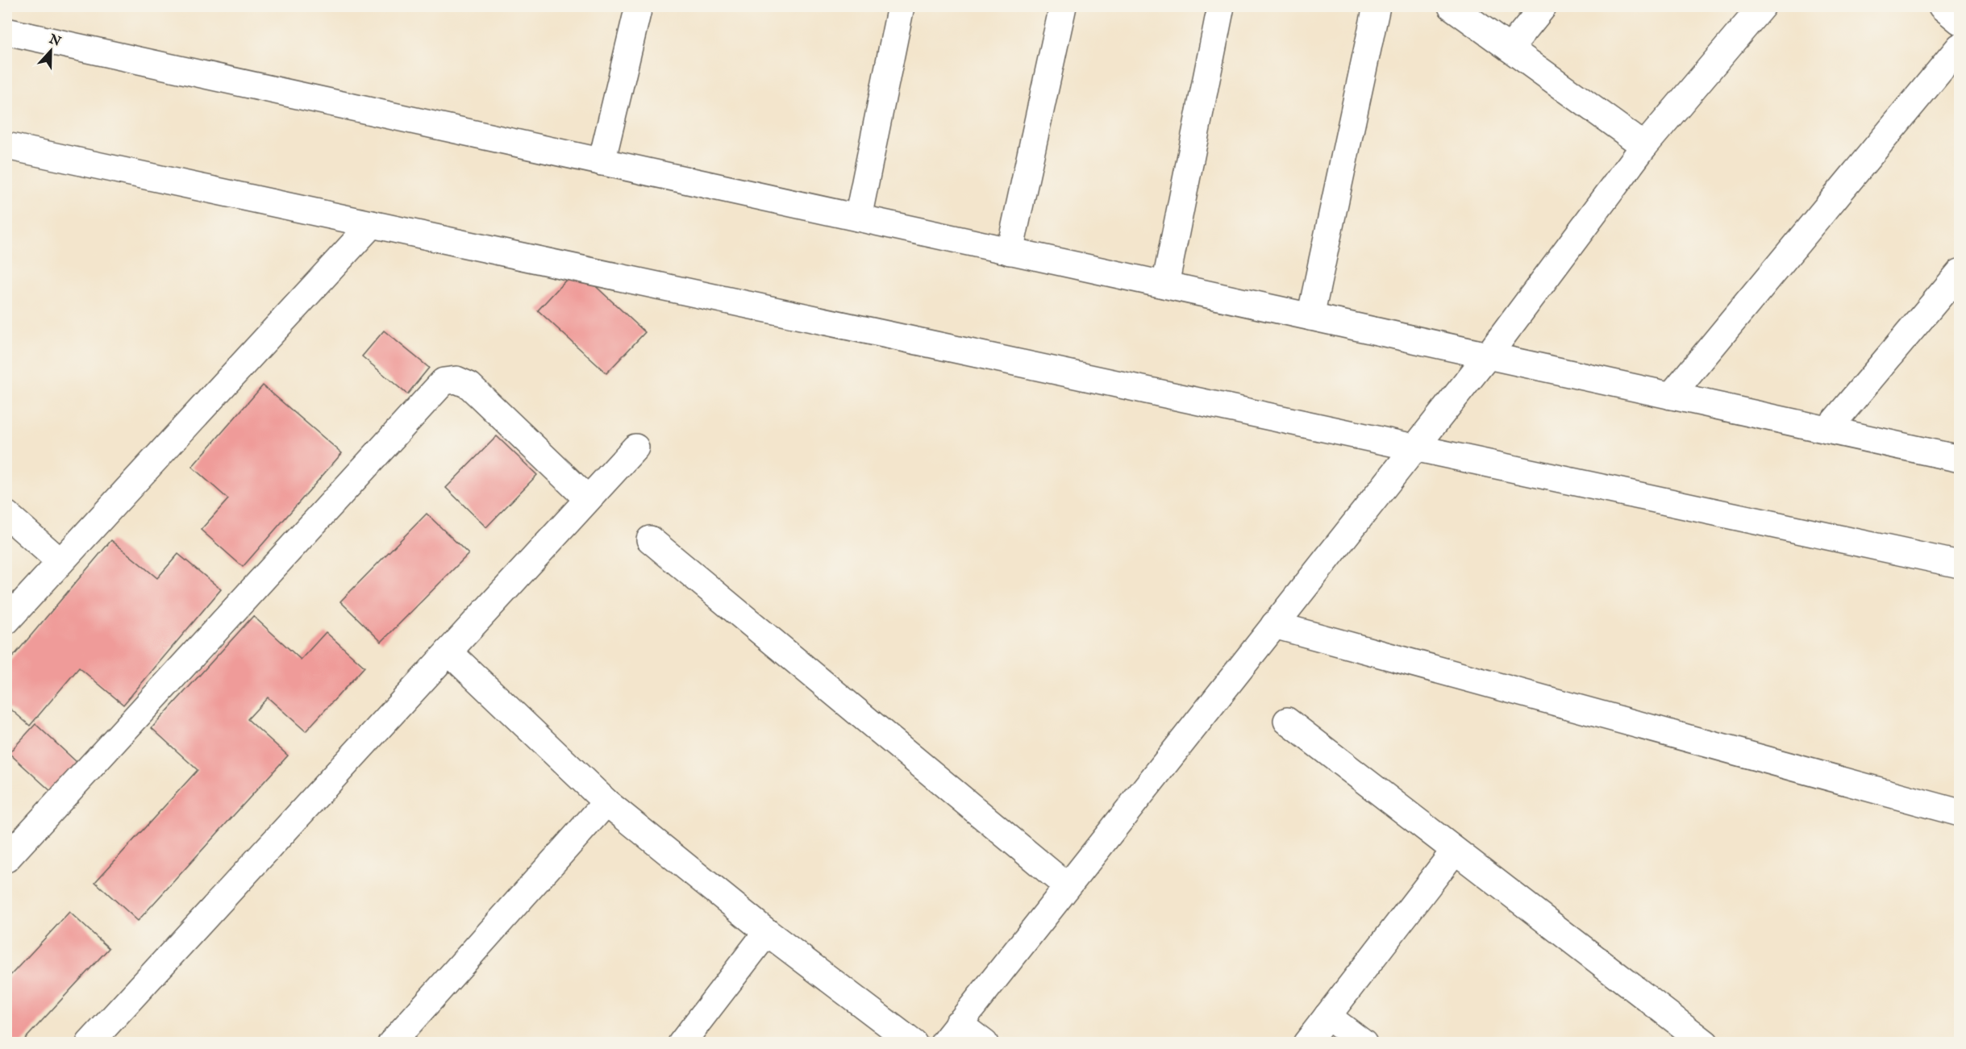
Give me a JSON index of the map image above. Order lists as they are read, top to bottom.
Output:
{
  "north": "top"
}
